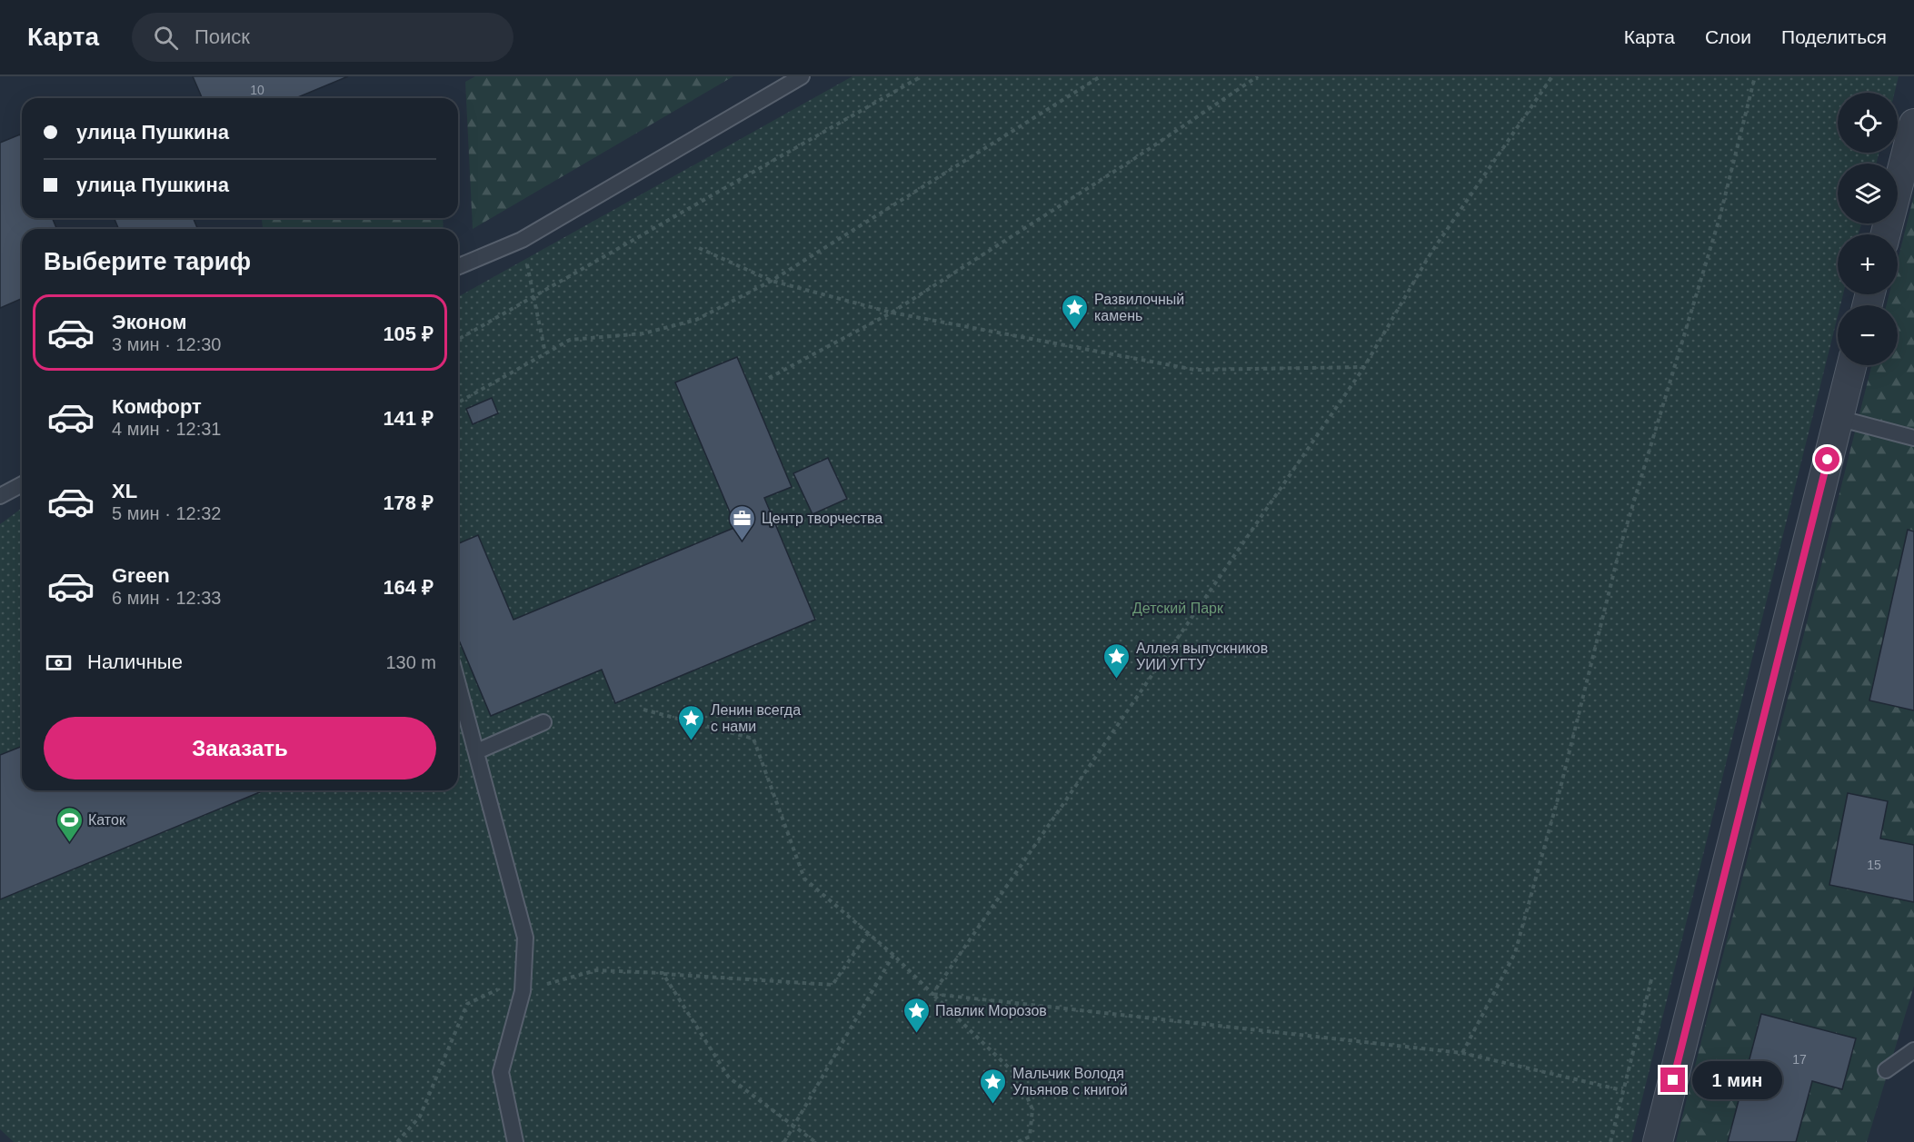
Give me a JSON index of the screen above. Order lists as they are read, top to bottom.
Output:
{
  "parks": ["Детский Парк"],
  "places": {
    "place": [
      "Развилочный камень",
      "Аллея выпускников УИИ УГТУ",
      "Ленин всегда с нами",
      "Павлик Морозов",
      "Мальчик Володя Ульянов с книгой"
    ],
    "office": ["Центр творчества"],
    "sports": ["Каток"]
  },
  "house_numbers": ["10", "15", "17"],
  "page": {
    "header": "Карта",
    "search": "Поиск",
    "nav": ["Карта", "Слои", "Поделиться"],
    "map_buttons": ["+", "−"],
    "banner": ["улица Пушкина", "улица Пушкина"],
    "heading": "Выберите тариф",
    "list": [
      {
        "name": "Эконом",
        "note": "3 мин · 12:30",
        "value": "105 ₽"
      },
      {
        "name": "Комфорт",
        "note": "4 мин · 12:31",
        "value": "141 ₽"
      },
      {
        "name": "XL",
        "note": "5 мин · 12:32",
        "value": "178 ₽"
      },
      {
        "name": "Green",
        "note": "6 мин · 12:33",
        "value": "164 ₽"
      }
    ],
    "pay": ["Наличные", "130 m"],
    "buttons": "Заказать",
    "bubble": "1 мин"
  }
}
